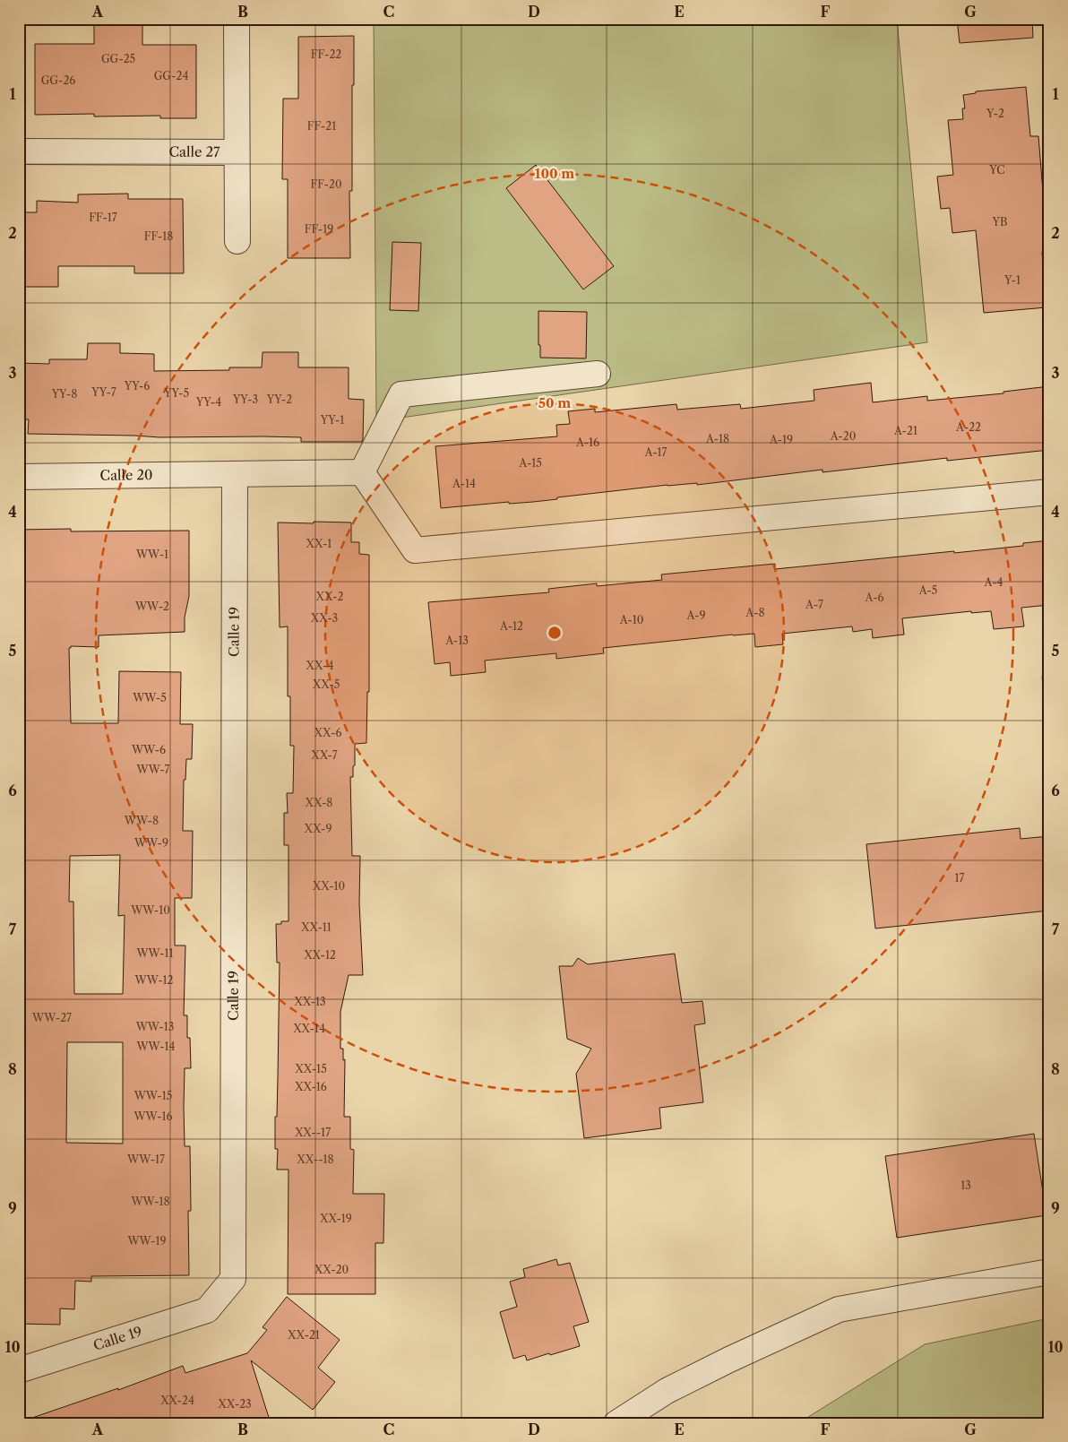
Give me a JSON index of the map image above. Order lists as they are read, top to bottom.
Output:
{
  "streets": {
    "street": ["Calle 27", "Calle 20", "Calle 19"]
  },
  "crossings": [
    ["Calle 20", "Calle 19"]
  ],
  "house_numbers": [
    "FF-22",
    "GG-25",
    "GG-24",
    "GG-26",
    "Y-2",
    "FF-21",
    "YC",
    "FF-20",
    "FF-17",
    "YB",
    "FF-19",
    "FF-18",
    "Y-1",
    "YY-6",
    "YY-7",
    "YY-5",
    "YY-8",
    "YY-3",
    "YY-2",
    "YY-4",
    "YY-1",
    "A-22",
    "A-21",
    "A-20",
    "A-18",
    "A-19",
    "A-16",
    "A-17",
    "A-15",
    "A-14",
    "XX-1",
    "WW-1",
    "A-4",
    "A-5",
    "XX-2",
    "A-6",
    "A-7",
    "WW-2",
    "A-8",
    "A-9",
    "XX-3",
    "A-10",
    "A-12",
    "A-13",
    "XX-4",
    "XX-5",
    "WW-5",
    "XX-6",
    "WW-6",
    "XX-7",
    "WW-7",
    "XX-8",
    "WW-8",
    "XX-9",
    "WW-9",
    "17",
    "XX-10",
    "WW-10",
    "XX-11",
    "WW-11",
    "XX-12",
    "WW-12",
    "XX-13",
    "WW-27",
    "WW-13",
    "XX-14",
    "WW-14",
    "XX-15",
    "XX-16",
    "WW-15",
    "WW-16",
    "XX--17",
    "WW-17",
    "XX--18",
    "13",
    "WW-18",
    "XX-19",
    "WW-19",
    "XX-20",
    "XX-21",
    "XX-24",
    "XX-23"
  ],
  "grid": {
    "columns": [
      "A",
      "B",
      "C",
      "D",
      "E",
      "F",
      "G"
    ],
    "rows": [
      "1",
      "2",
      "3",
      "4",
      "5",
      "6",
      "7",
      "8",
      "9",
      "10"
    ]
  },
  "rings": ["100 m", "50 m"]
}
